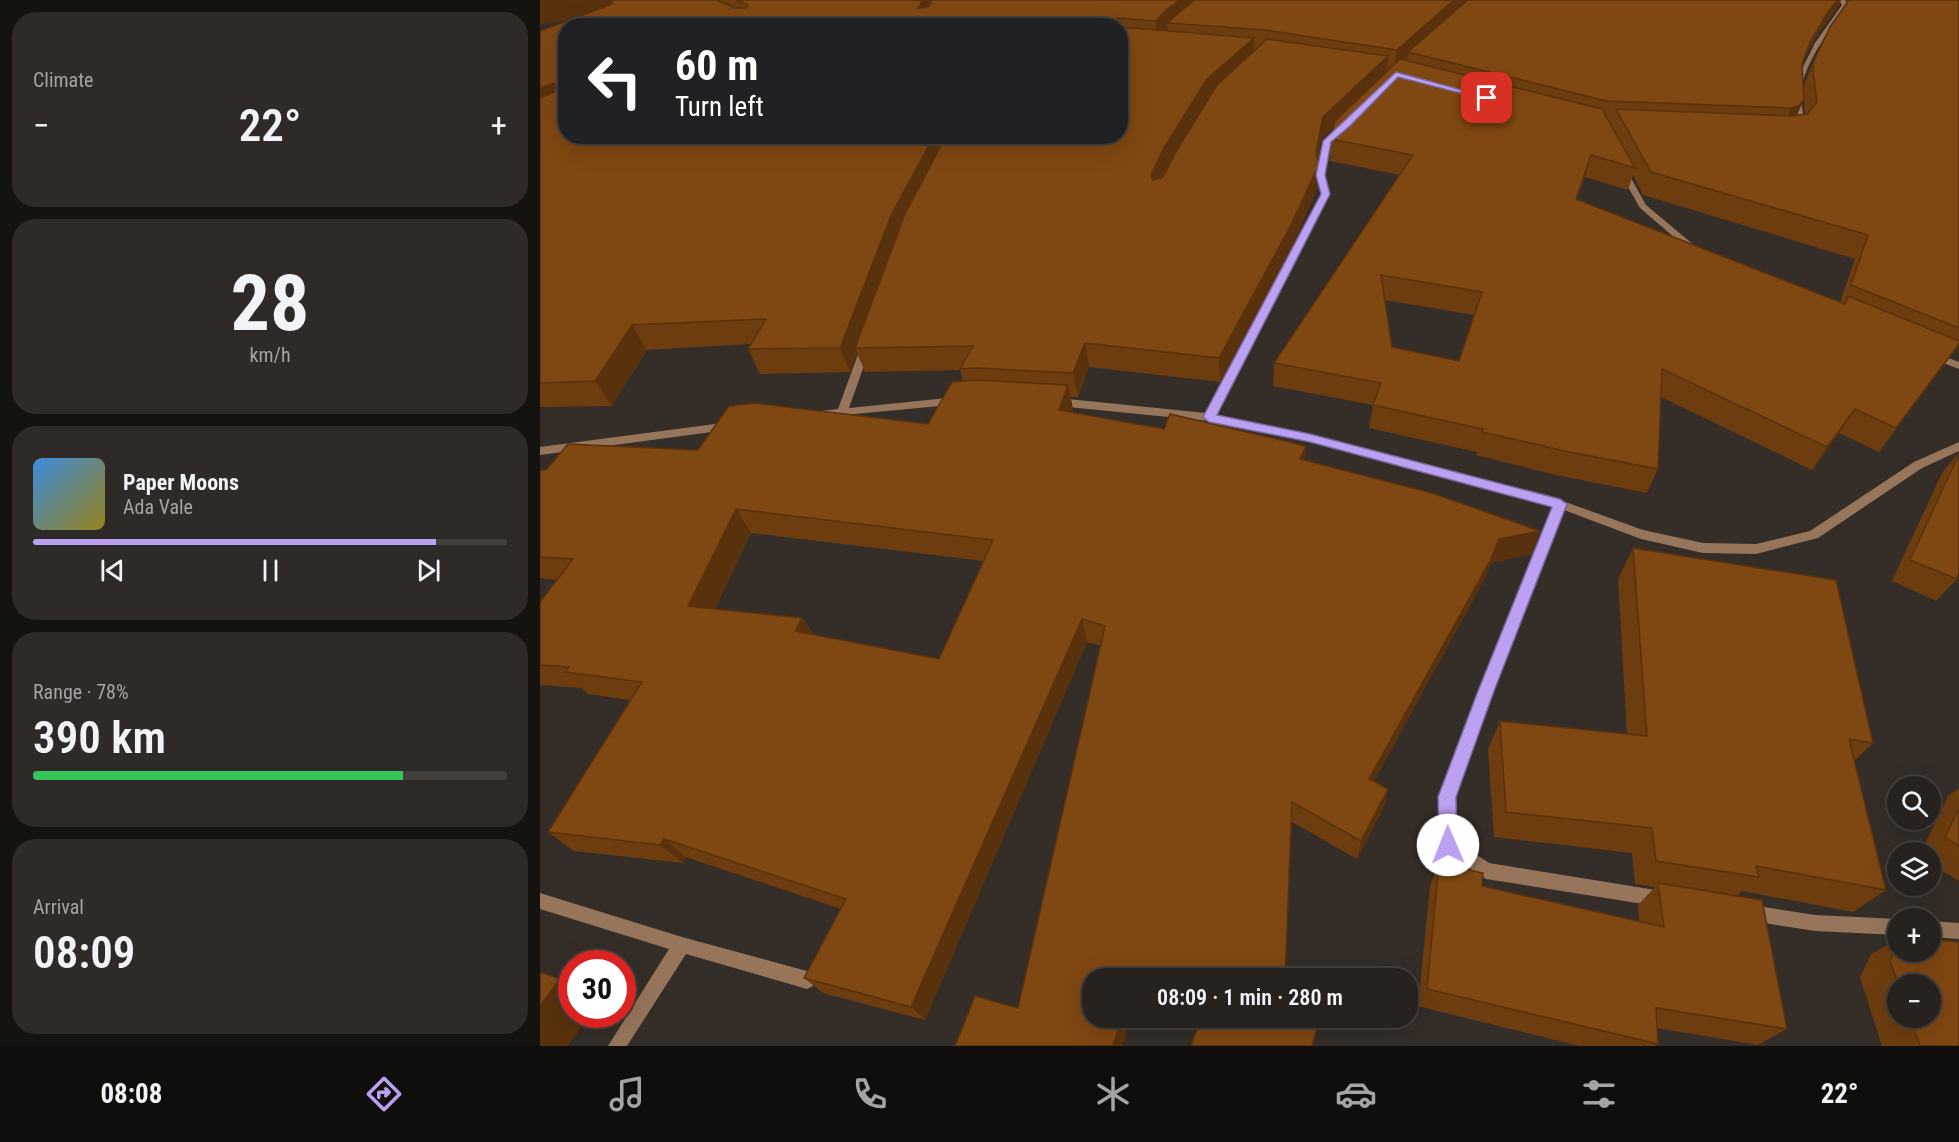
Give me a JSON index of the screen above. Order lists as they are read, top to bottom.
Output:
{
  "page": {
    "tile": [
      "Climate",
      ["28", "km/h"],
      ["Range · 78%", "390 km"],
      ["Arrival", "08:09"]
    ],
    "turn": ["60 m", "Turn left"],
    "heat": ["−", "22°", "+"],
    "song": ["Paper Moons", "Ada Vale"],
    "map_buttons": ["+", "−"],
    "limit": "30",
    "trip": "08:09 · 1 min · 280 m",
    "tabs": ["08:08", "22°"]
  }
}
